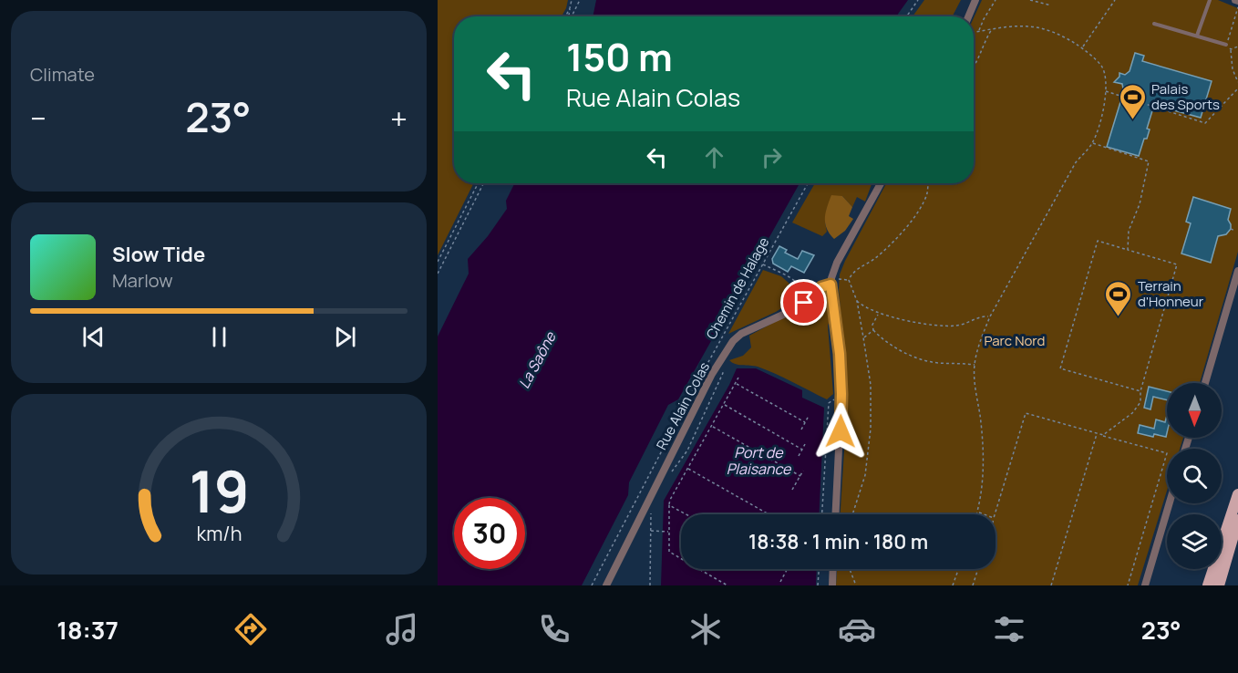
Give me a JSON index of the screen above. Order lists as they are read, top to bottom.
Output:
{
  "streets": {
    "street": ["Rue Alain Colas"],
    "path": ["Chemin de Halage"]
  },
  "water": ["La Saône", "Port de Plaisance"],
  "parks": ["Parc Nord"],
  "places": {
    "sports": ["Palais des Sports", "Terrain d'Honneur"]
  },
  "north": "bottom",
  "page": {
    "tile": "Climate",
    "turn": ["150 m", "Rue Alain Colas"],
    "heat": ["−", "23°", "+"],
    "song": ["Slow Tide", "Marlow"],
    "limit": "30",
    "trip": "18:38 · 1 min · 180 m",
    "tabs": ["18:37", "23°"],
    "gauge": ["19", "km/h"]
  }
}
